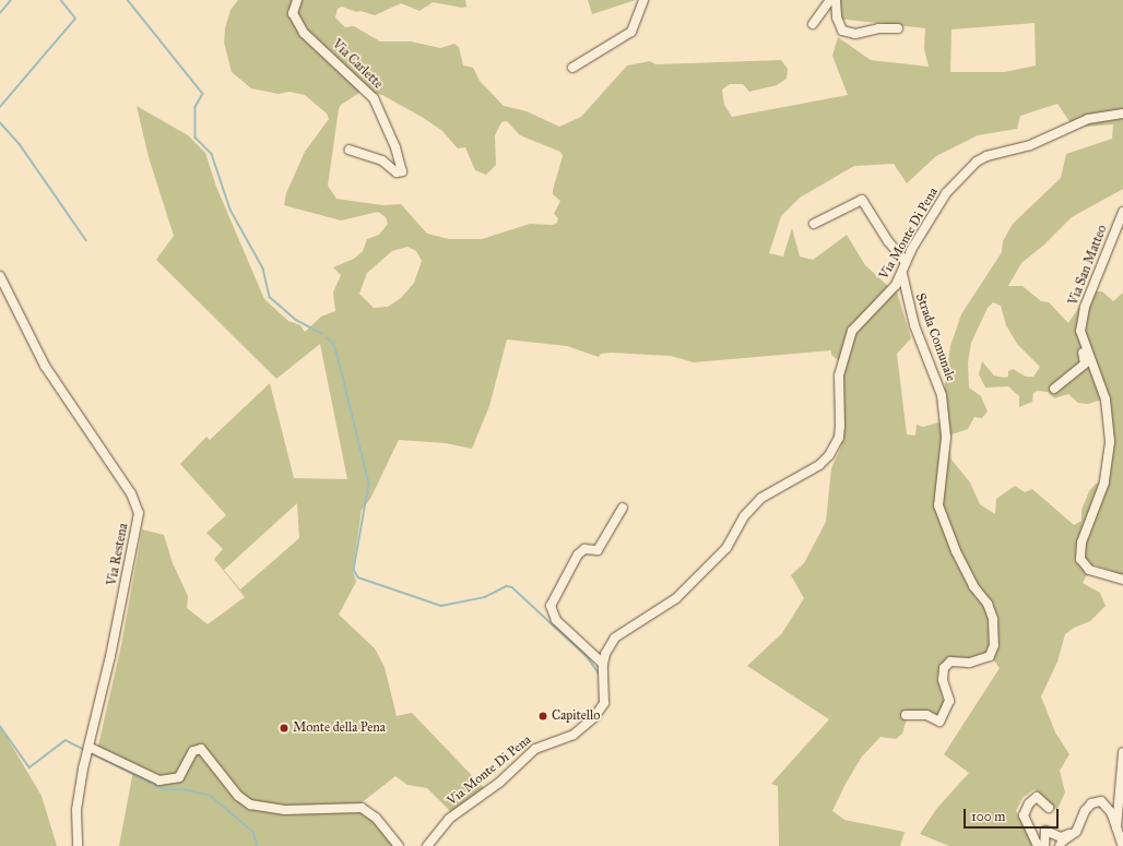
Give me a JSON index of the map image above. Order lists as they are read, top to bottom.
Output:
{
  "streets": {
    "street": [
      "Via Carlette",
      "Via Monte Di Pena",
      "Via San Matteo",
      "Strada Comunale",
      "Via Restena"
    ]
  },
  "crossings": [
    ["Via Monte Di Pena", "Strada Comunale"]
  ],
  "places": ["Capitello", "Monte della Pena"],
  "scale_bar": "100 m"
}
